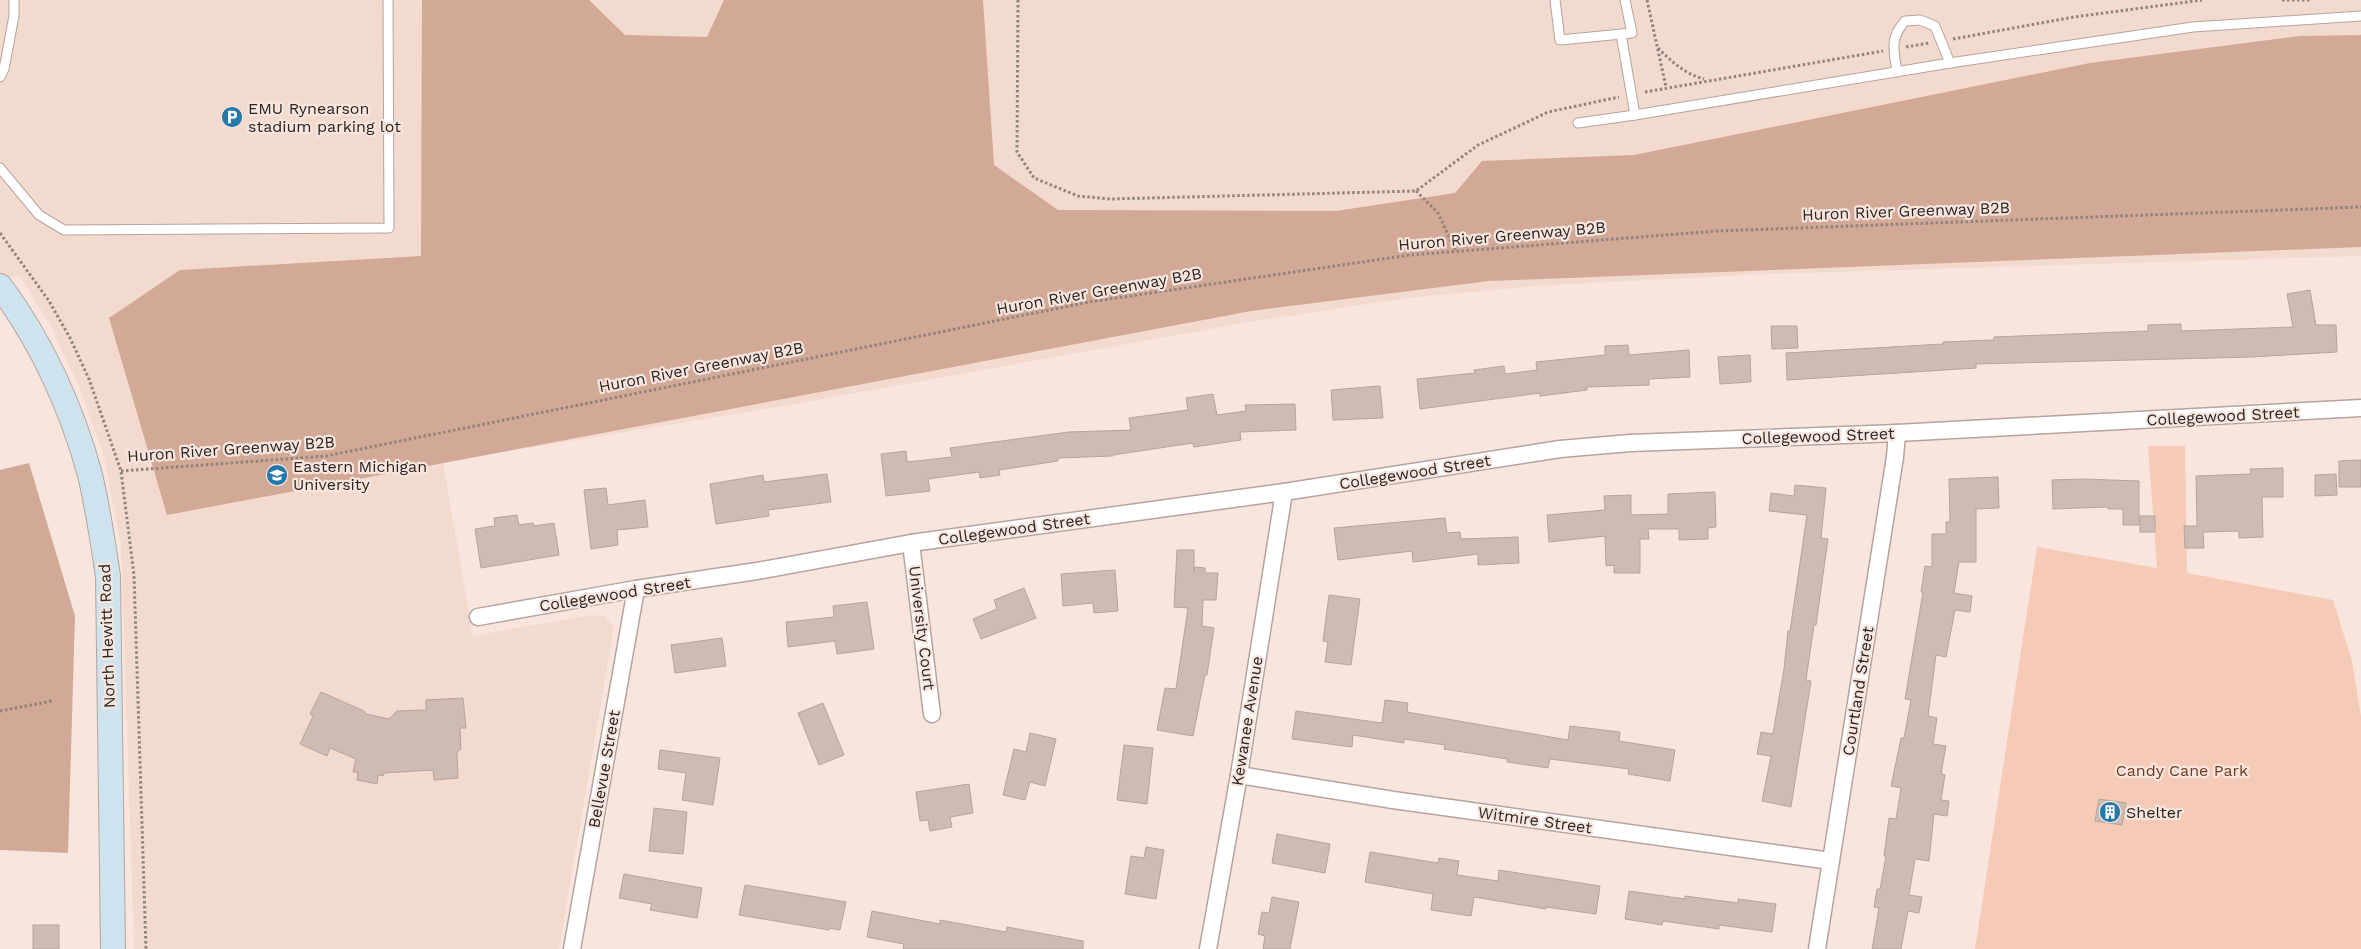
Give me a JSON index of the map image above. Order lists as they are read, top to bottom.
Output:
{
  "streets": {
    "main road": ["North Hewitt Road"],
    "street": [
      "Collegewood Street",
      "University Court",
      "Courtland Street",
      "Kewanee Avenue",
      "Bellevue Street",
      "Witmire Street"
    ],
    "path": ["Huron River Greenway B2B"]
  },
  "crossings": [
    ["Collegewood Street", "University Court"],
    ["Collegewood Street", "Courtland Street"],
    ["Collegewood Street", "Kewanee Avenue"],
    ["Collegewood Street", "Bellevue Street"],
    ["Courtland Street", "Witmire Street"],
    ["Kewanee Avenue", "Witmire Street"]
  ],
  "parks": ["Candy Cane Park"],
  "places": {
    "parking": ["EMU Rynearson stadium parking lot"],
    "school or university": ["Eastern Michigan University"],
    "building": ["Shelter"]
  }
}
